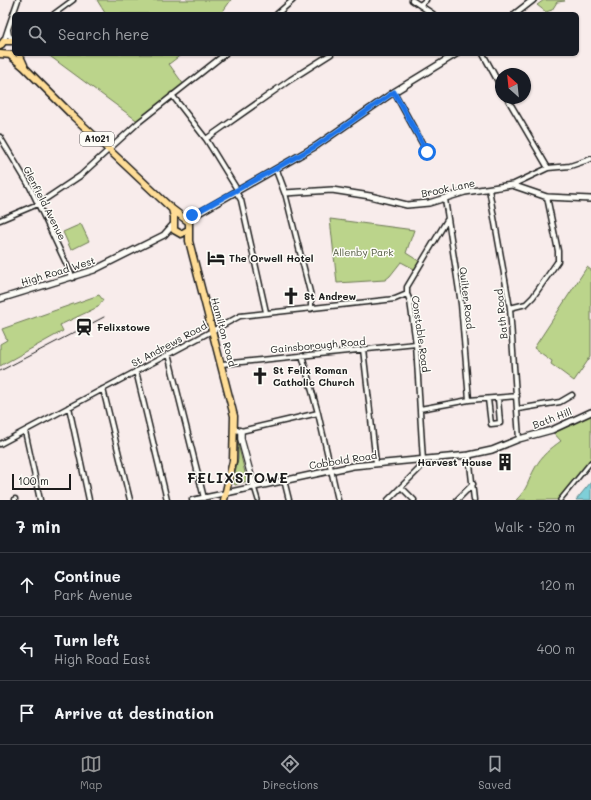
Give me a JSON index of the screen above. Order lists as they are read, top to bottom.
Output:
{
  "streets": {
    "main road": ["A1021", "Hamilton Road"],
    "street": [
      "Brook Lane",
      "Glenfield Avenue",
      "High Road West",
      "Quilter Road",
      "Bath Road",
      "Constable Road",
      "St Andrews Road",
      "Gainsborough Road",
      "Bath Hill",
      "Cobbold Road"
    ]
  },
  "crossings": [
    ["A1021", "Hamilton Road"],
    ["Brook Lane", "Quilter Road"],
    ["Brook Lane", "Bath Road"],
    ["Glenfield Avenue", "High Road West"],
    ["Quilter Road", "Constable Road"],
    ["Bath Road", "Bath Hill"],
    ["Bath Road", "Cobbold Road"],
    ["Hamilton Road", "St Andrews Road"],
    ["Hamilton Road", "Gainsborough Road"],
    ["Hamilton Road", "Cobbold Road"],
    ["Constable Road", "St Andrews Road"],
    ["Constable Road", "Gainsborough Road"],
    ["Constable Road", "Cobbold Road"],
    ["Bath Hill", "Cobbold Road"]
  ],
  "districts": ["FELIXSTOWE"],
  "parks": ["Allenby Park"],
  "places": {
    "hotel": ["The Orwell Hotel"],
    "church": ["St Andrew", "St Felix Roman Catholic Church"],
    "station": ["Felixstowe"],
    "building": ["Harvest House"]
  },
  "scale_bar": "100 m",
  "north": "top left",
  "page": {
    "search": "Search here",
    "scale": "100 m",
    "heading": ["7 min", "Walk · 520 m"],
    "list": [
      ["Continue", "Park Avenue", "120 m"],
      ["Turn left", "High Road East", "400 m"],
      "Arrive at destination"
    ],
    "nav": ["Map", "Directions", "Saved"]
  }
}
